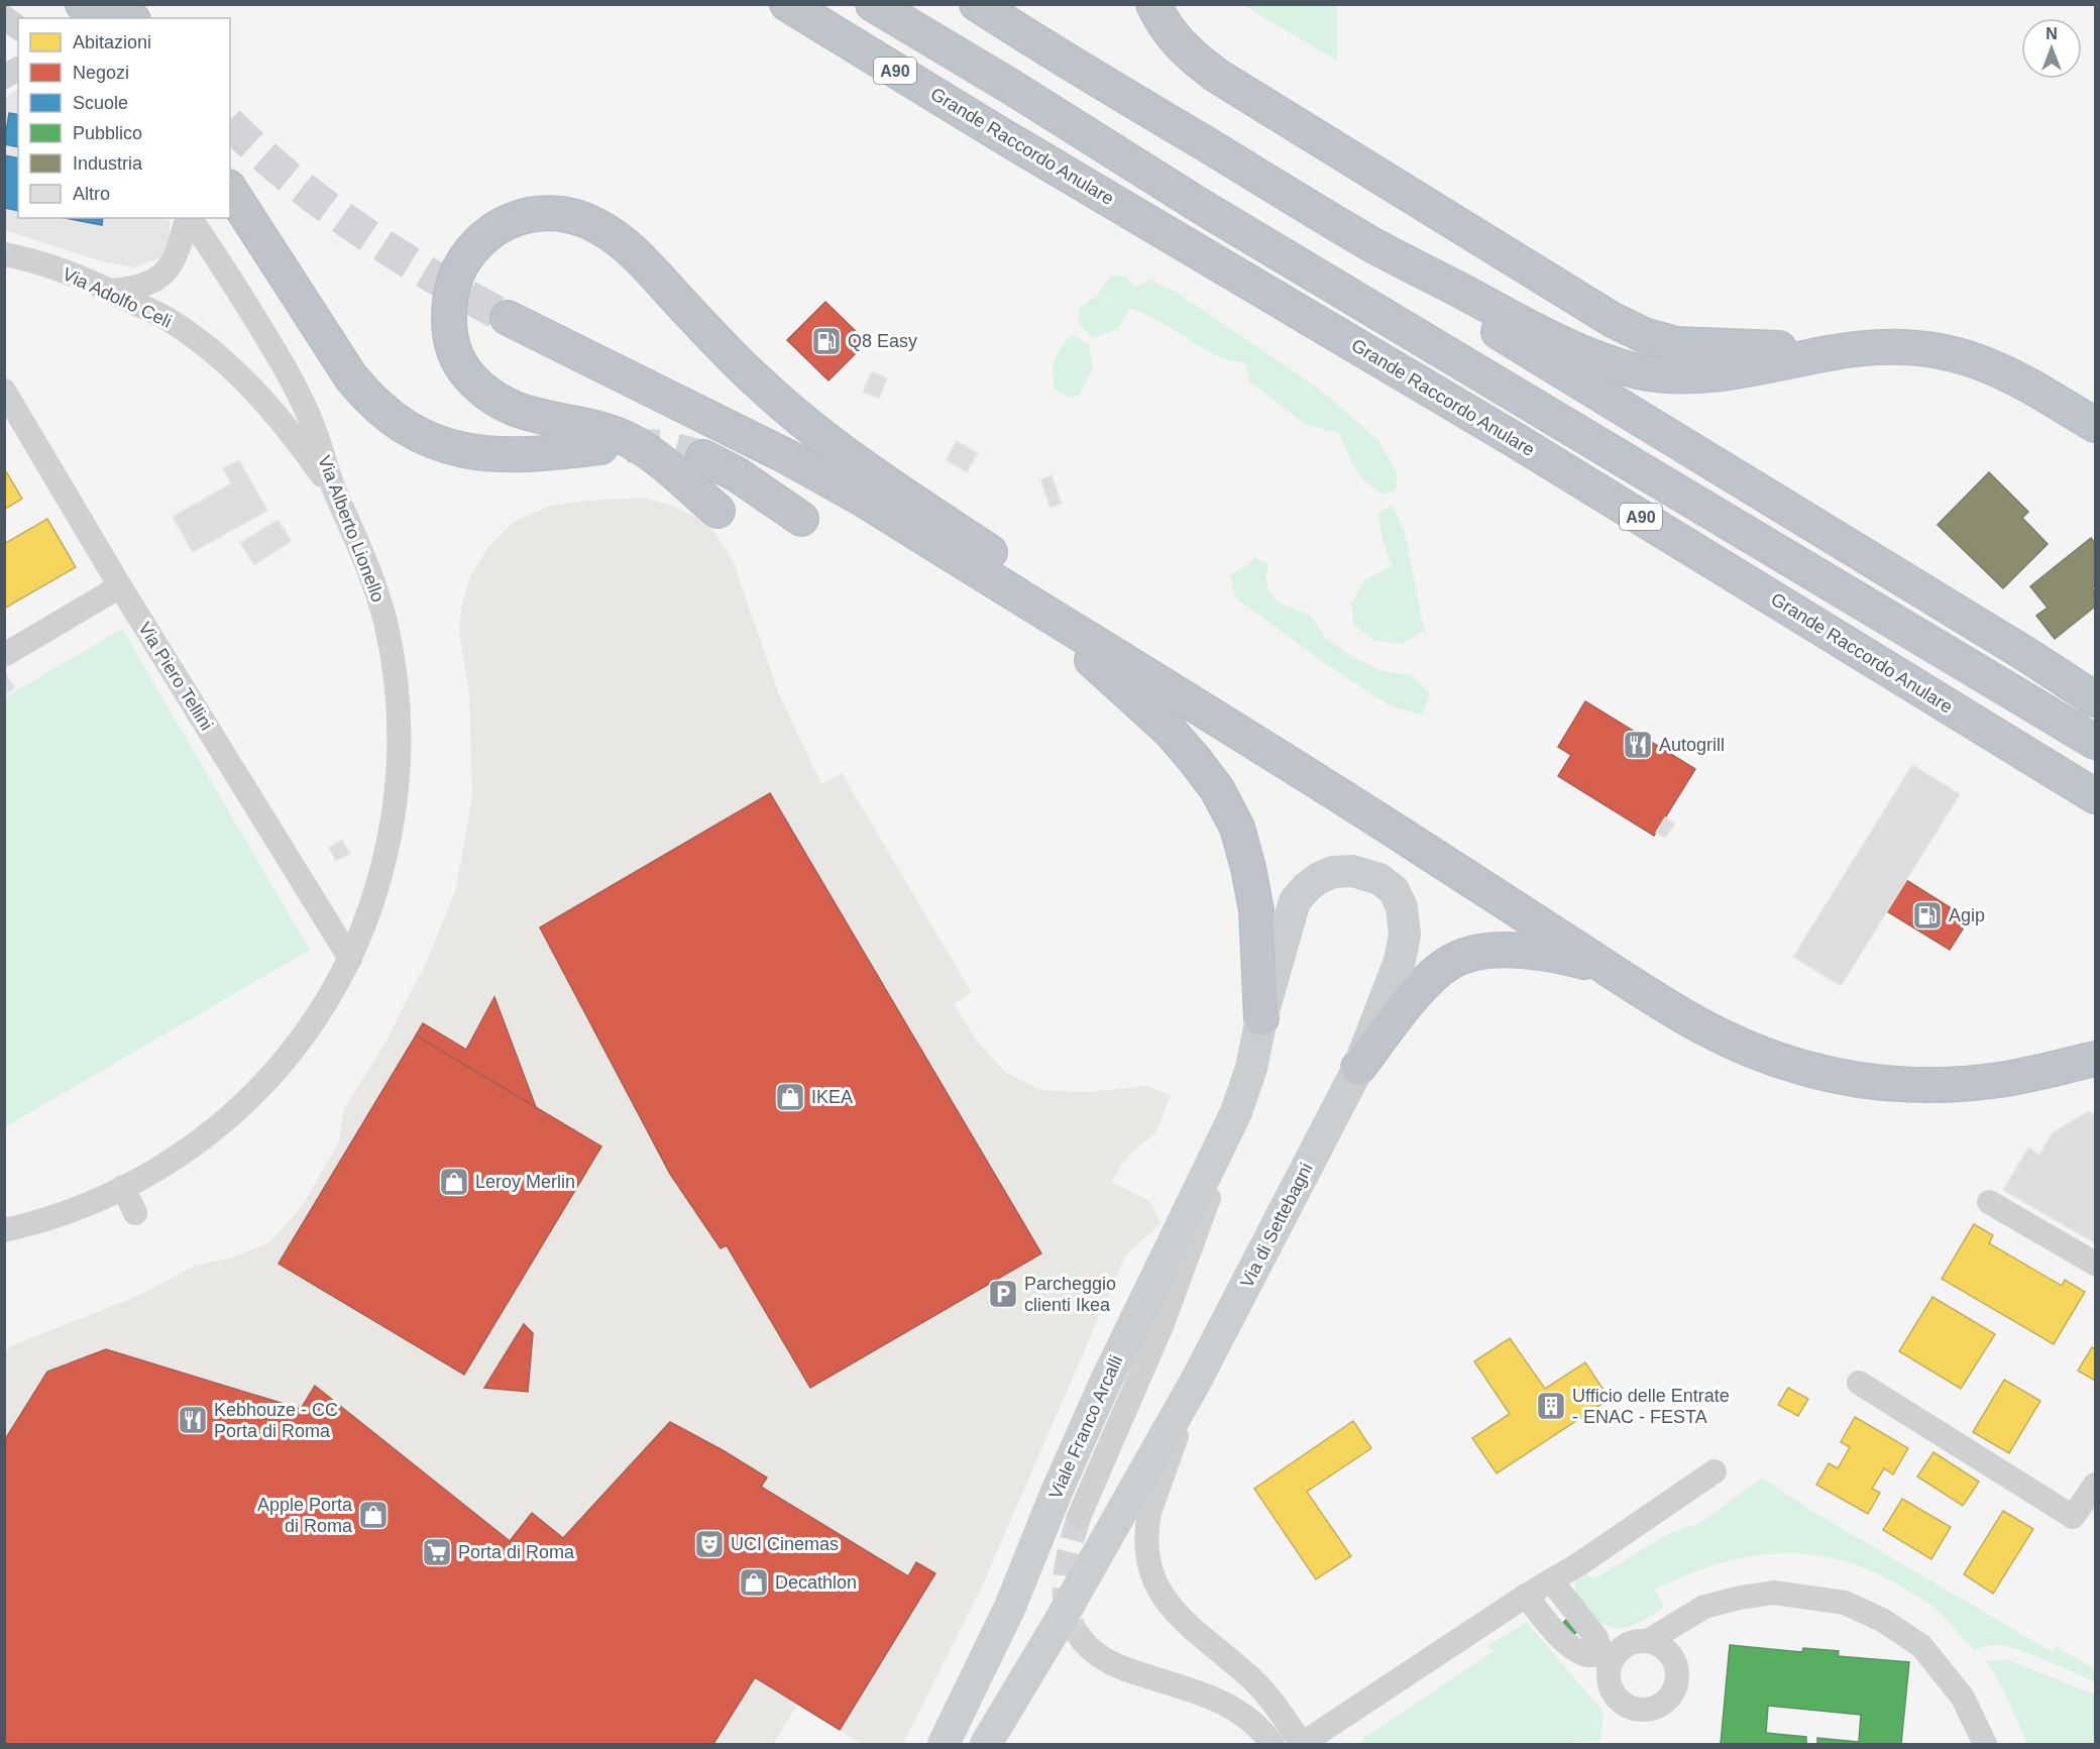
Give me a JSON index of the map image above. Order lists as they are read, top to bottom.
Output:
{
  "streets": {
    "highway": ["A90", "Grande Raccordo Anulare"],
    "main road": ["Via di Settebagni", "Viale Franco Arcalli"],
    "street": ["Via Adolfo Celi", "Via Alberto Lionello", "Via Piero Tellini"]
  },
  "crossings": [
    ["Via Adolfo Celi", "Via Alberto Lionello"],
    ["Via Alberto Lionello", "Via Piero Tellini"],
    ["Via di Settebagni", "Viale Franco Arcalli"]
  ],
  "places": {
    "fuel station": ["Q8 Easy", "Agip"],
    "restaurant": ["Autogrill", "Kebhouze - CC Porta di Roma"],
    "shop": [
      "IKEA",
      "Leroy Merlin",
      "Apple Porta di Roma",
      "Decathlon"
    ],
    "parking": ["Parcheggio clienti Ikea"],
    "building": ["Ufficio delle Entrate - ENAC - FESTA"],
    "theatre": ["UCI Cinemas"],
    "supermarket": ["Porta di Roma"]
  },
  "legend": [
    "Abitazioni",
    "Negozi",
    "Scuole",
    "Pubblico",
    "Industria",
    "Altro"
  ],
  "north": "top"
}
